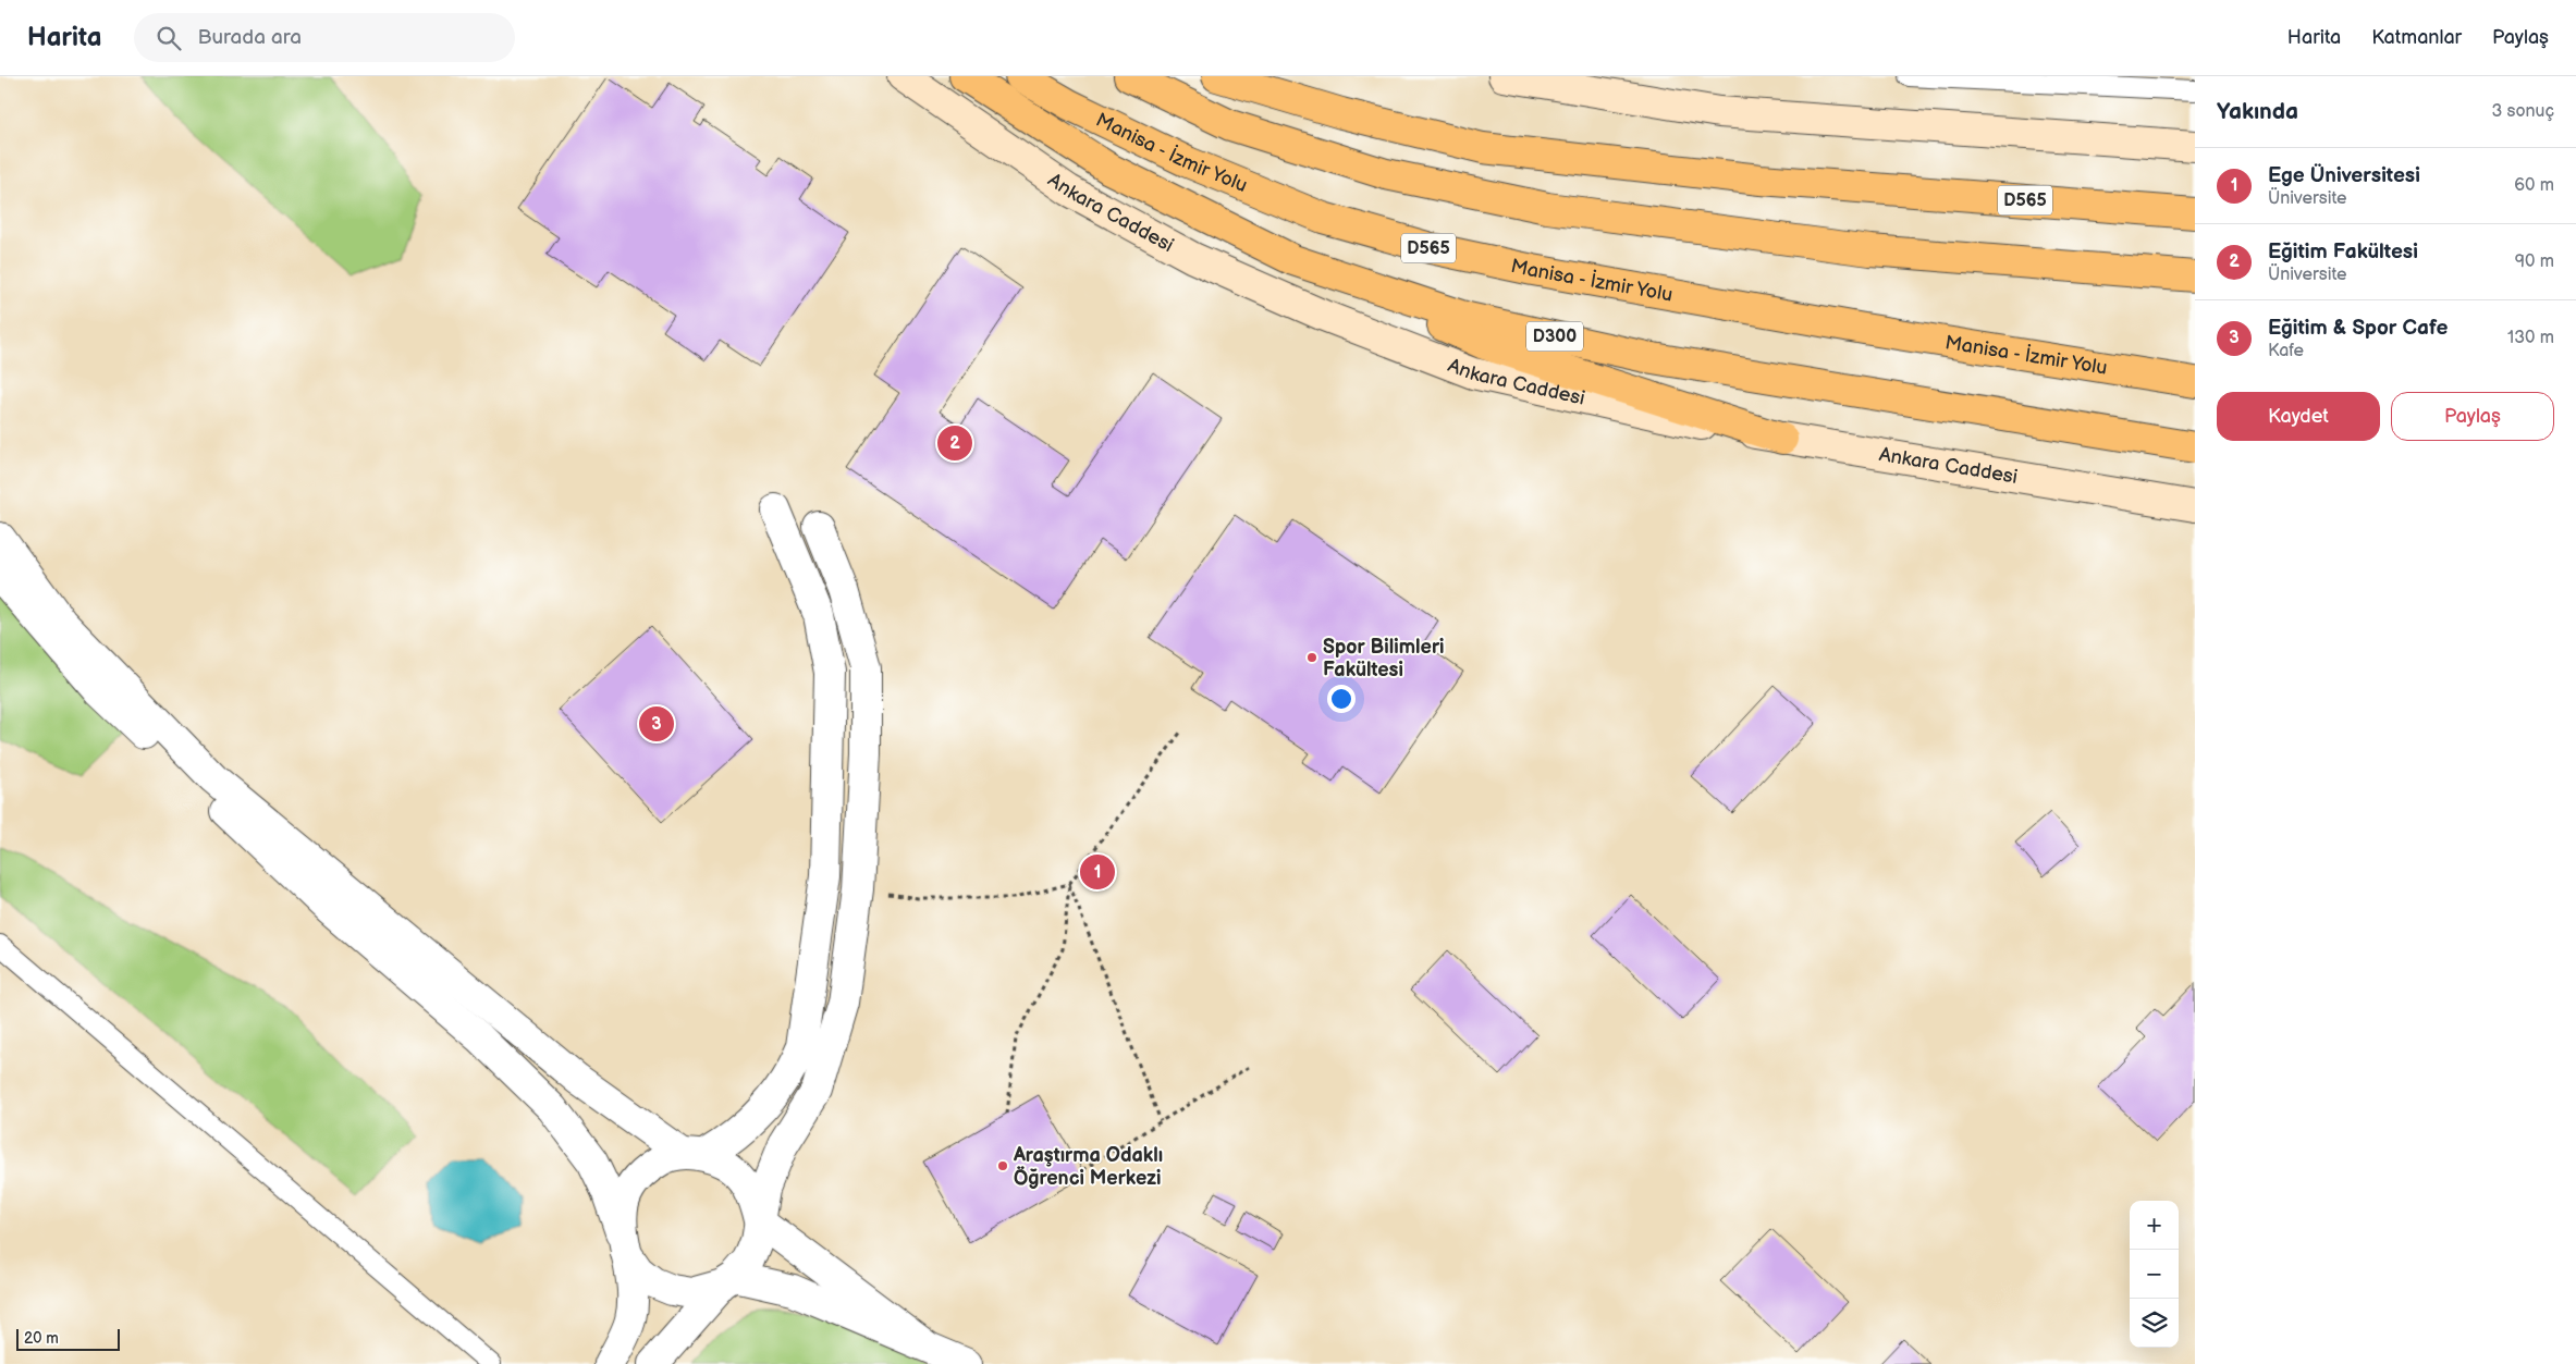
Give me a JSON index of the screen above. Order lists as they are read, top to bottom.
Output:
{
  "streets": {
    "highway": [
      "Manisa - İzmir Yolu",
      "D565",
      "Ankara Caddesi",
      "D300"
    ]
  },
  "places": ["Spor Bilimleri Fakültesi", "Araştırma Odaklı Öğrenci Merkezi"],
  "scale_bar": "20 m",
  "page": {
    "header": "Harita",
    "search": "Burada ara",
    "nav": ["Harita", "Katmanlar", "Paylaş"],
    "heading": ["Yakında", "3 sonuç"],
    "list": [
      {
        "mark": "1",
        "name": "Ege Üniversitesi",
        "note": "Üniversite",
        "value": "60 m"
      },
      {
        "mark": "2",
        "name": "Eğitim Fakültesi",
        "note": "Üniversite",
        "value": "90 m"
      },
      {
        "mark": "3",
        "name": "Eğitim & Spor Cafe",
        "note": "Kafe",
        "value": "130 m"
      }
    ],
    "buttons": ["Kaydet", "Paylaş"],
    "pins": ["2", "3", "1"],
    "map_buttons": ["+", "−"],
    "scale": "20 m"
  }
}
